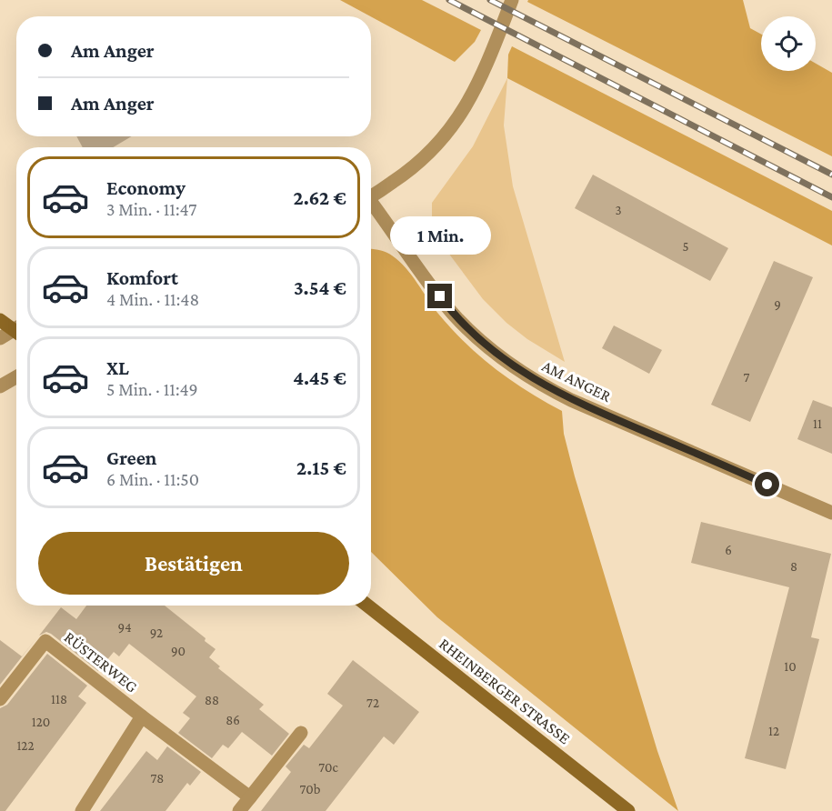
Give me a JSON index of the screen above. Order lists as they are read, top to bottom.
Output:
{
  "streets": {
    "main road": ["RHEINBERGER STRASSE"],
    "street": ["AM ANGER", "RÜSTERWEG"]
  },
  "house_numbers": [
    "3",
    "5",
    "9",
    "7",
    "11",
    "6",
    "8",
    "94",
    "92",
    "90",
    "10",
    "118",
    "88",
    "72",
    "86",
    "120",
    "12",
    "122",
    "70c",
    "78",
    "70b"
  ],
  "page": {
    "banner": ["Am Anger", "Am Anger"],
    "list": [
      {
        "name": "Economy",
        "note": "3 Min. · 11:47",
        "value": "2.62 €"
      },
      {
        "name": "Komfort",
        "note": "4 Min. · 11:48",
        "value": "3.54 €"
      },
      {
        "name": "XL",
        "note": "5 Min. · 11:49",
        "value": "4.45 €"
      },
      {
        "name": "Green",
        "note": "6 Min. · 11:50",
        "value": "2.15 €"
      }
    ],
    "bubble": "1 Min.",
    "buttons": "Bestätigen"
  }
}
